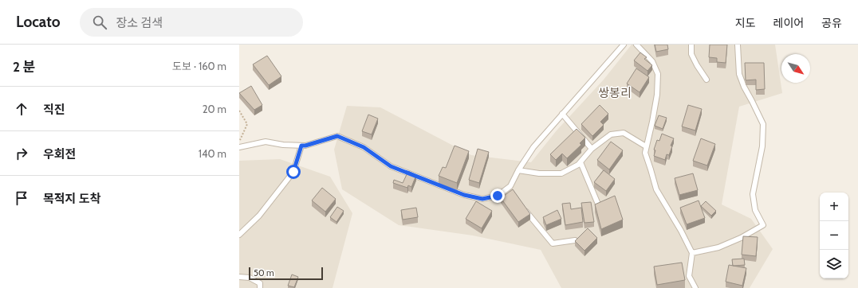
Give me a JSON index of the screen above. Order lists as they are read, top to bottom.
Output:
{
  "districts": ["쌍봉리"],
  "scale_bar": "50 m",
  "north": "bottom right",
  "page": {
    "header": "Locato",
    "search": "장소 검색",
    "nav": ["지도", "레이어", "공유"],
    "heading": ["2 분", "도보 · 160 m"],
    "list": [
      ["직진", "20 m"],
      ["우회전", "140 m"],
      "목적지 도착"
    ],
    "map_buttons": ["+", "−"],
    "scale": "50 m"
  }
}
